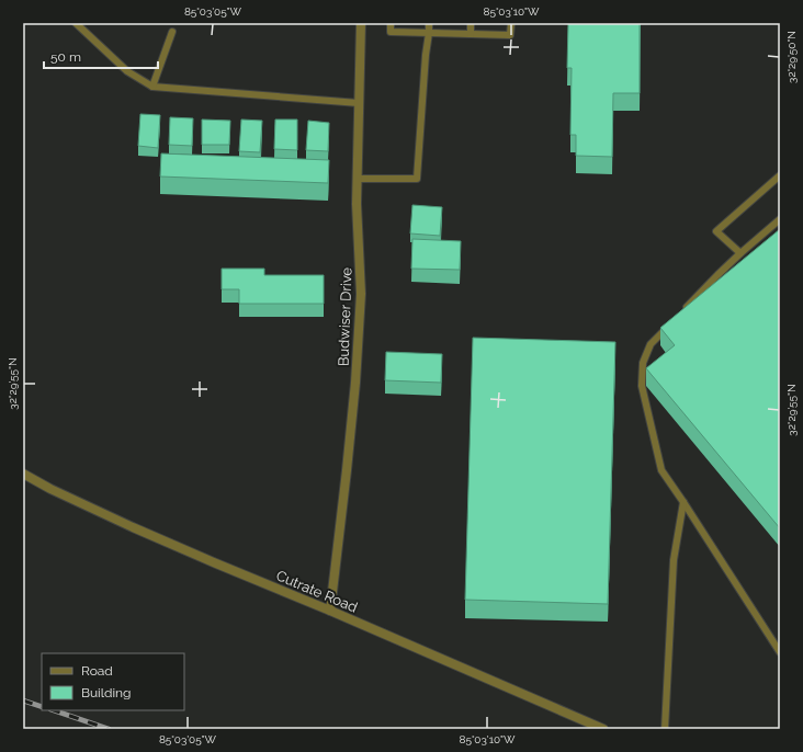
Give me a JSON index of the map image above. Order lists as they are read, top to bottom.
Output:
{
  "streets": {
    "street": ["Budwiser Drive", "Cutrate Road"]
  },
  "crossings": [
    ["Budwiser Drive", "Cutrate Road"]
  ],
  "legend": ["Road", "Building"],
  "scale_bar": "50 m",
  "coordinates": [
    "85°03'05\"W",
    "85°03'10\"W",
    "32°29'50\"N",
    "32°29'55\"N"
  ]
}
